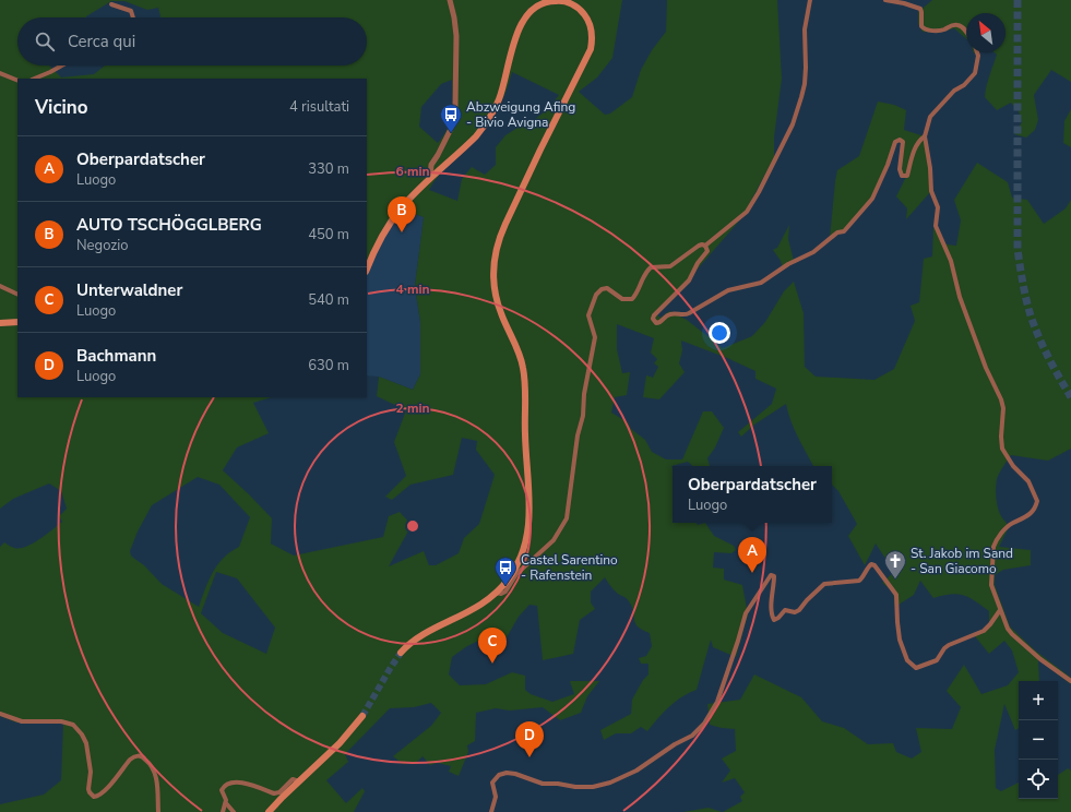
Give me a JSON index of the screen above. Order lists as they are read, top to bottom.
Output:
{
  "places": {
    "bus stop": ["Abzweigung Afing - Bivio Avigna", "Castel Sarentino - Rafenstein"],
    "church": ["St. Jakob im Sand - San Giacomo"]
  },
  "north": "top left",
  "page": {
    "search": "Cerca qui",
    "heading": ["Vicino", "4 risultati"],
    "list": [
      {
        "mark": "A",
        "name": "Oberpardatscher",
        "note": "Luogo",
        "value": "330 m"
      },
      {
        "mark": "B",
        "name": "AUTO TSCHÖGGLBERG",
        "note": "Negozio",
        "value": "450 m"
      },
      {
        "mark": "C",
        "name": "Unterwaldner",
        "note": "Luogo",
        "value": "540 m"
      },
      {
        "mark": "D",
        "name": "Bachmann",
        "note": "Luogo",
        "value": "630 m"
      }
    ],
    "pins": [
      "B",
      "A",
      "C",
      "D"
    ],
    "popup": ["Oberpardatscher", "Luogo"],
    "map_buttons": ["+", "−"]
  },
  "rings": ["6 min", "4 min", "2 min"]
}
